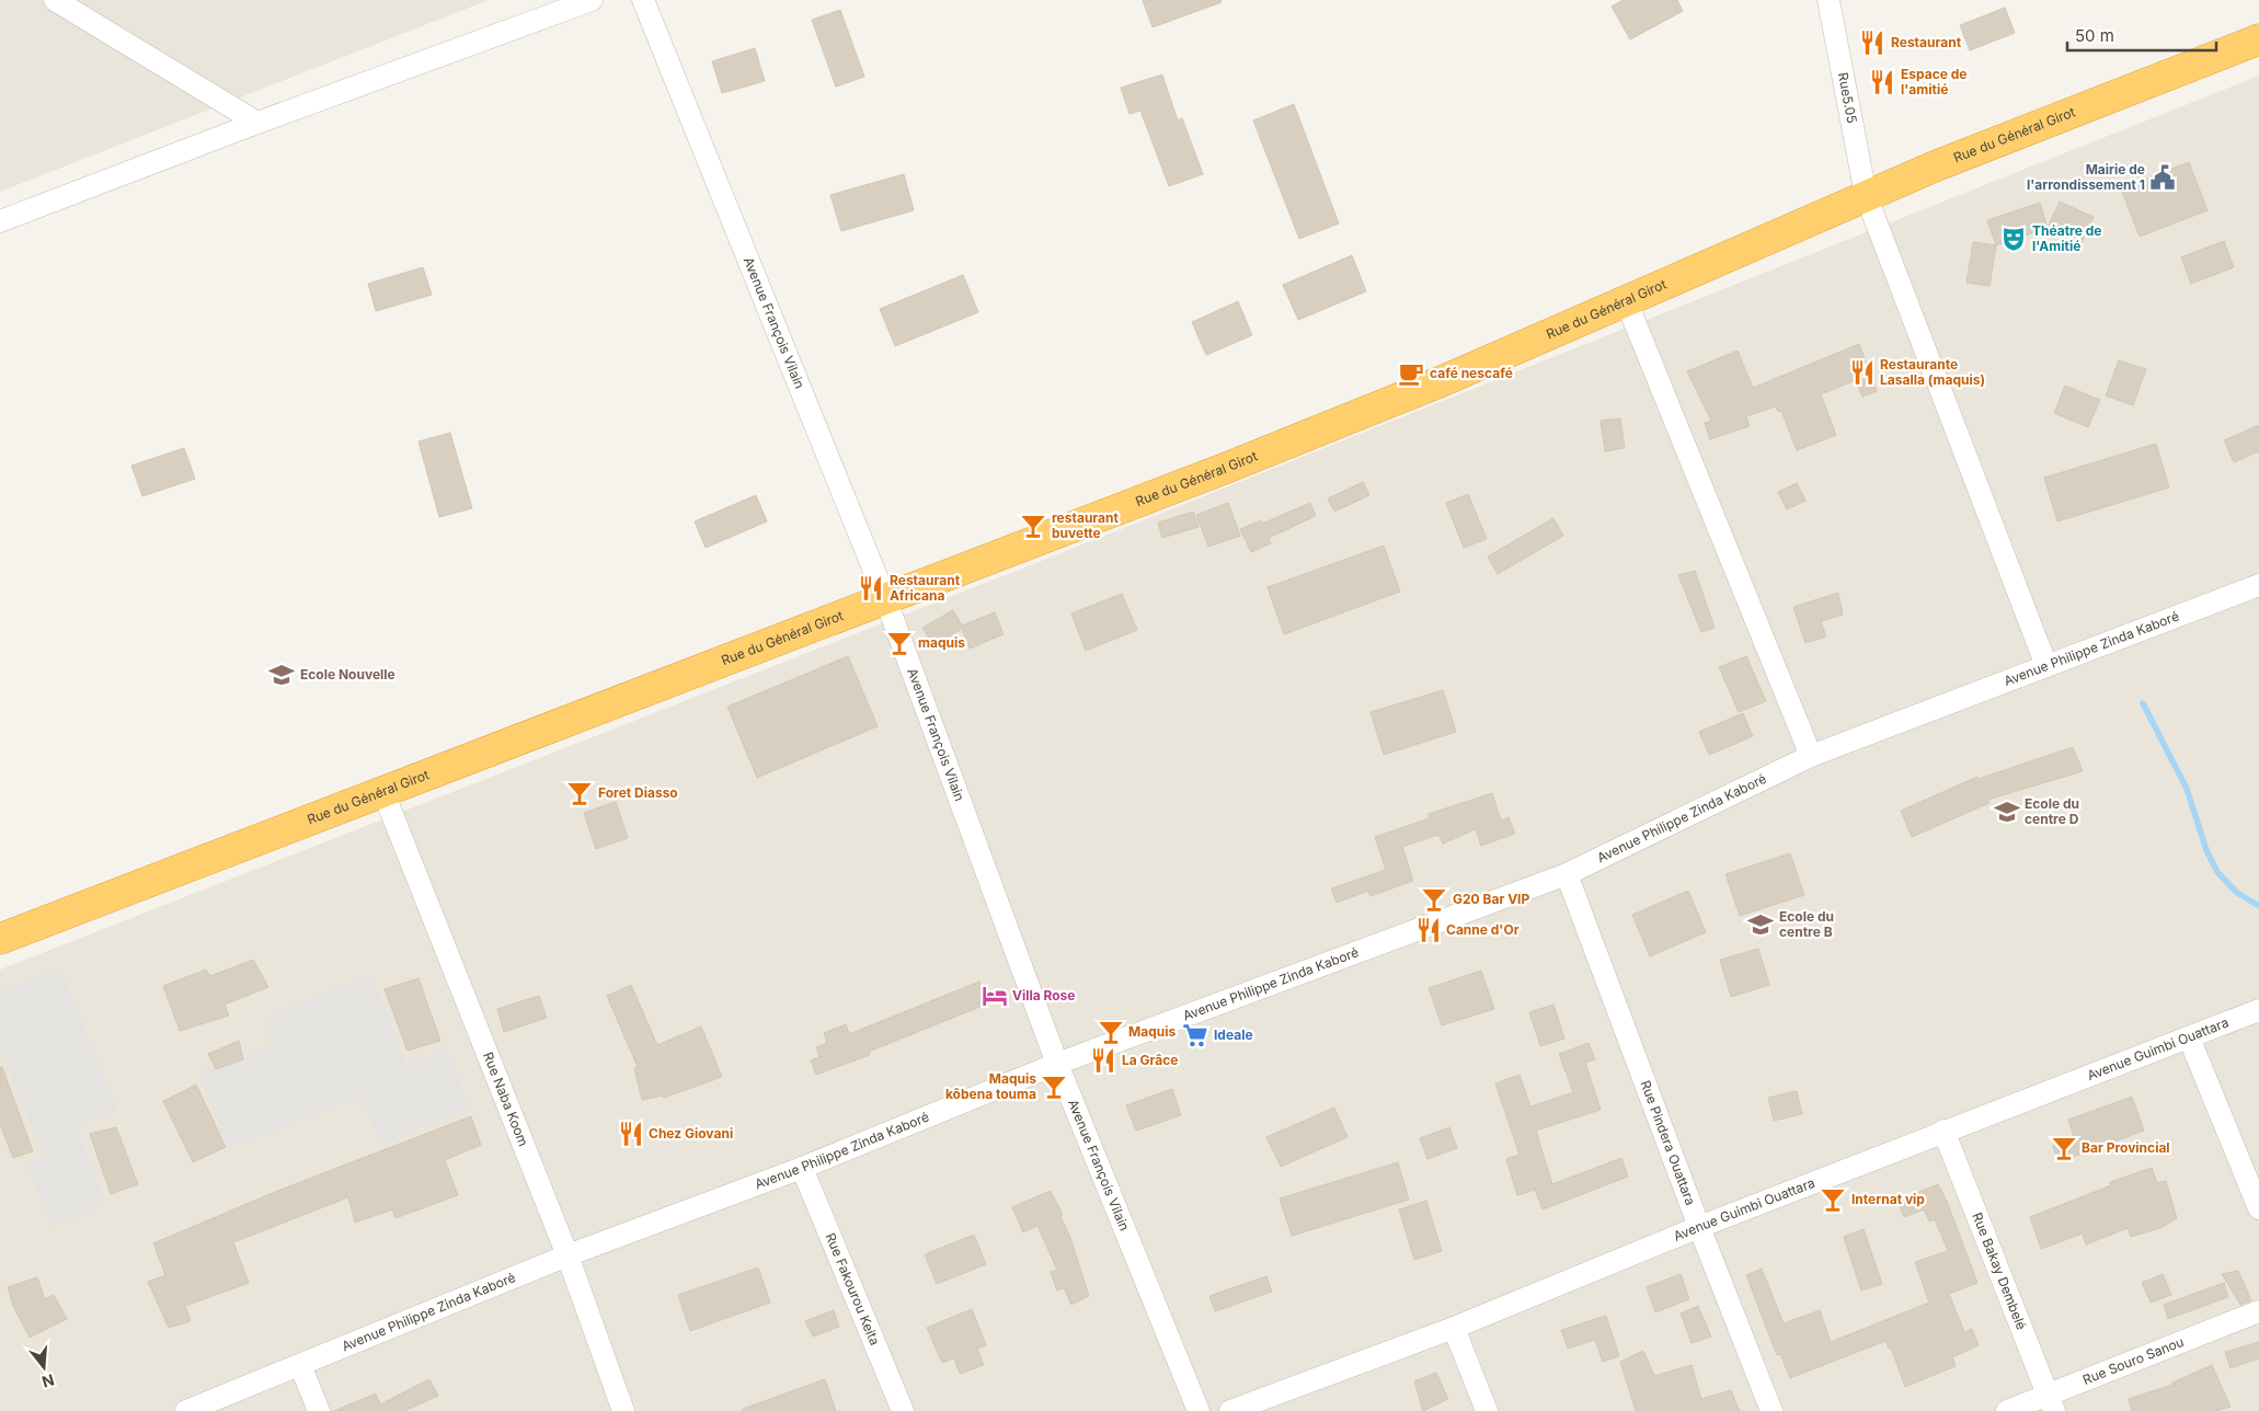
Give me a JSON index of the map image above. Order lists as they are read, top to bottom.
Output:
{
  "streets": {
    "highway": ["Rue du Général Girot"],
    "street": [
      "Rue5.05",
      "Avenue François Vilain",
      "Avenue Philippe Zinda Kaboré",
      "Avenue Guimbi Ouattara",
      "Rue Naba Koom",
      "Rue Pindera Ouattara",
      "Rue Bakay Dembelé",
      "Rue Fakourou Keita",
      "Rue Souro Sanou"
    ]
  },
  "crossings": [
    ["Rue5.05", "Rue du Général Girot"],
    ["Rue5.05", "Avenue Philippe Zinda Kaboré"],
    ["Rue du Général Girot", "Avenue François Vilain"],
    ["Rue du Général Girot", "Rue Naba Koom"],
    ["Avenue François Vilain", "Avenue Philippe Zinda Kaboré"],
    ["Avenue Philippe Zinda Kaboré", "Rue Naba Koom"],
    ["Avenue Philippe Zinda Kaboré", "Rue Pindera Ouattara"],
    ["Avenue Philippe Zinda Kaboré", "Rue Fakourou Keita"],
    ["Avenue Guimbi Ouattara", "Rue Pindera Ouattara"],
    ["Avenue Guimbi Ouattara", "Rue Bakay Dembelé"],
    ["Rue Bakay Dembelé", "Rue Souro Sanou"]
  ],
  "places": {
    "restaurant": [
      "Restaurant",
      "Espace de l'amitié",
      "Restaurante Lasalla (maquis)",
      "Restaurant Africana",
      "Canne d'Or",
      "La Grâce",
      "Chez Giovani"
    ],
    "public building": ["Mairie de l'arrondissement 1"],
    "theatre": ["Théatre de l'Amitié"],
    "cafe": ["café nescafé"],
    "bar": [
      "restaurant buvette",
      "maquis",
      "Foret Diasso",
      "G20 Bar VIP",
      "Maquis",
      "Maquis kôbena touma",
      "Bar Provincial",
      "Internat vip"
    ],
    "school or university": ["Ecole Nouvelle", "Ecole du centre D", "Ecole du centre B"],
    "hotel": ["Villa Rose"],
    "supermarket": ["Ideale"]
  },
  "scale_bar": "50 m",
  "north": "bottom"
}
